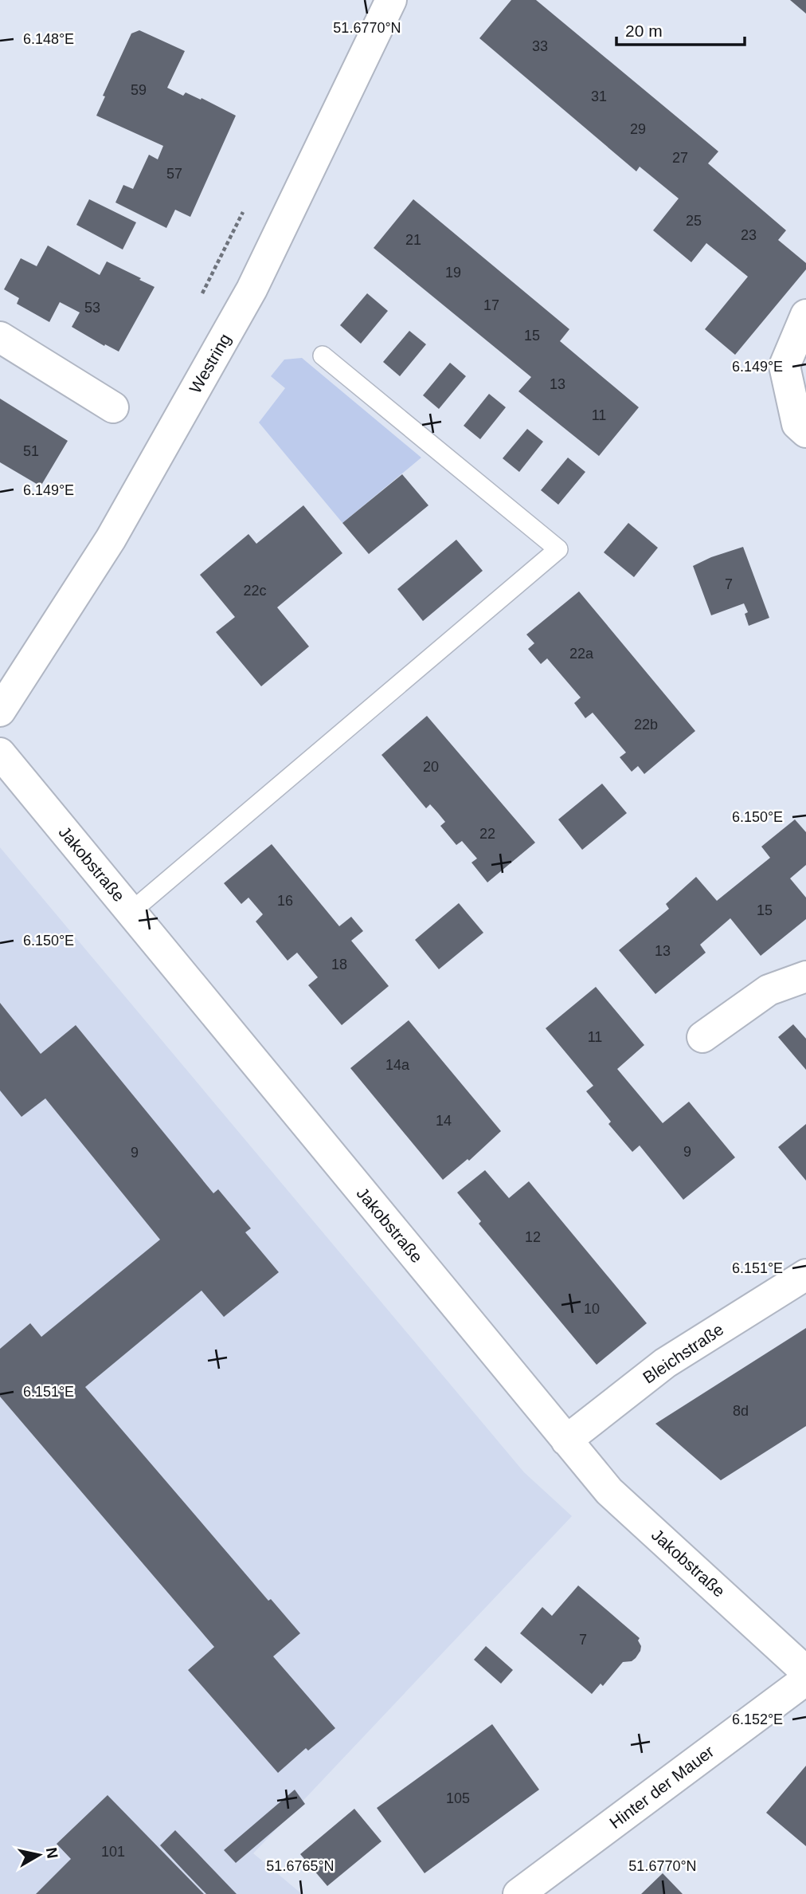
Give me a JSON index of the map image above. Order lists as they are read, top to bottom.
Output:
{
  "streets": {
    "street": [
      "Westring",
      "Jakobstraße",
      "Bleichstraße",
      "Hinter der Mauer"
    ]
  },
  "crossings": [
    ["Jakobstraße", "Bleichstraße"]
  ],
  "house_numbers": [
    "33",
    "59",
    "31",
    "29",
    "27",
    "57",
    "25",
    "23",
    "21",
    "19",
    "17",
    "53",
    "15",
    "13",
    "11",
    "51",
    "7",
    "22c",
    "22a",
    "22b",
    "20",
    "22",
    "16",
    "15",
    "13",
    "18",
    "11",
    "14a",
    "14",
    "9",
    "9",
    "12",
    "10",
    "8d",
    "7",
    "105",
    "101"
  ],
  "scale_bar": "20 m",
  "north": "right",
  "coordinates": [
    "51.6770°N",
    "6.148°E",
    "6.149°E",
    "6.150°E",
    "6.151°E",
    "6.152°E",
    "51.6765°N"
  ]
}
